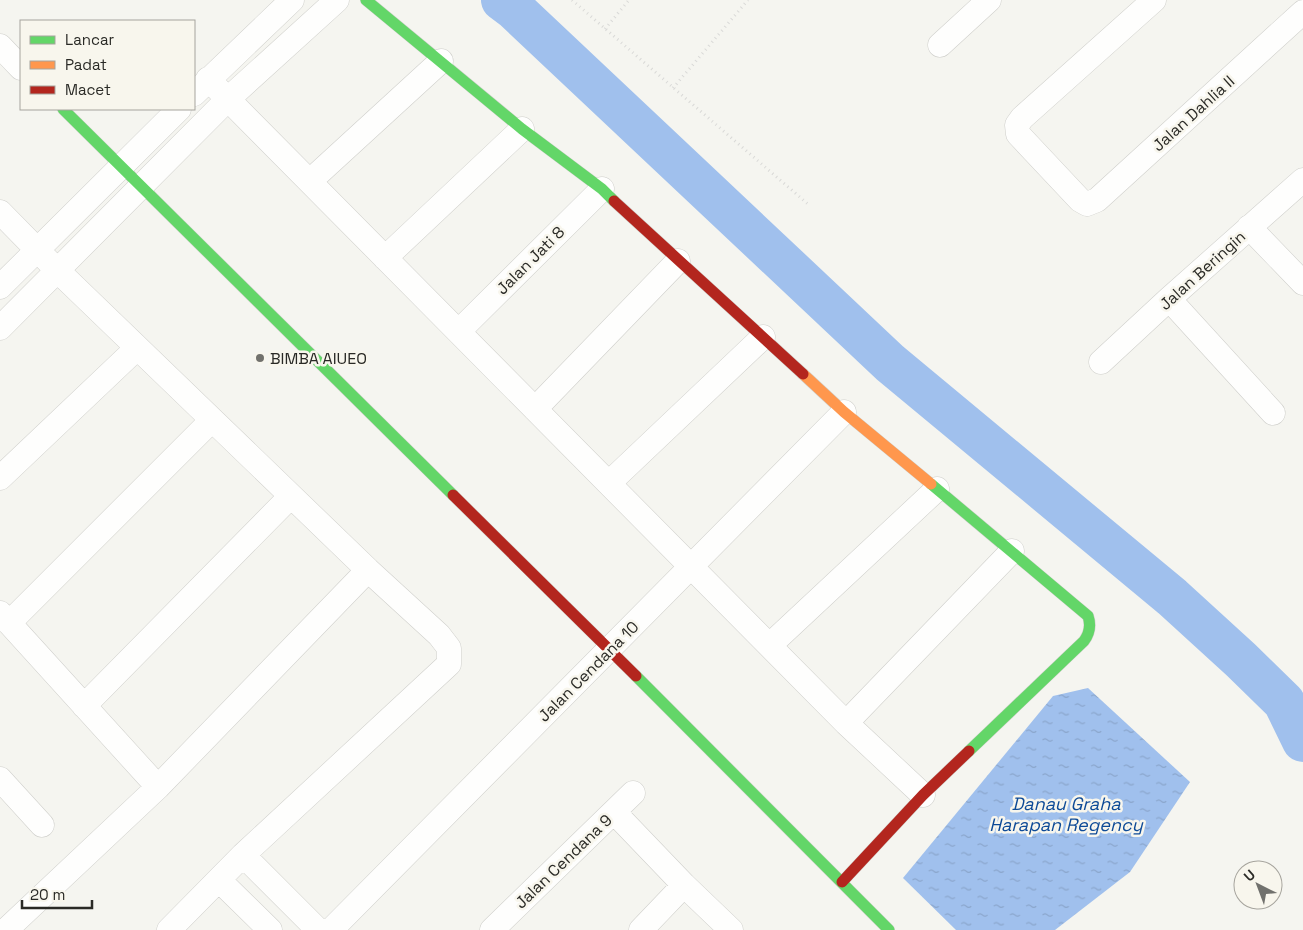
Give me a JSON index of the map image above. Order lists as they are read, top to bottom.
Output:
{
  "streets": {
    "street": [
      "Jalan Dahlia II",
      "Jalan Jati 8",
      "Jalan Beringin",
      "Jalan Cendana 10",
      "Jalan Cendana 9"
    ]
  },
  "water": ["Danau Graha Harapan Regency"],
  "places": ["BIMBA AIUEO"],
  "legend": ["Lancar", "Padat", "Macet"],
  "scale_bar": "20 m",
  "north": "top left"
}
